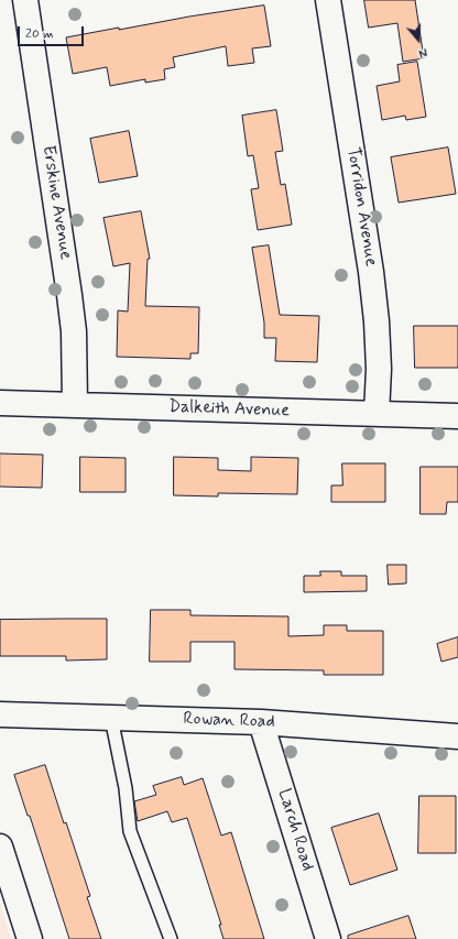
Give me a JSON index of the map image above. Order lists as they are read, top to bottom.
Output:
{
  "streets": {
    "street": [
      "Erskine Avenue",
      "Torridon Avenue",
      "Dalkeith Avenue",
      "Rowan Road",
      "Larch Road"
    ]
  },
  "crossings": [
    ["Erskine Avenue", "Dalkeith Avenue"],
    ["Torridon Avenue", "Dalkeith Avenue"],
    ["Rowan Road", "Larch Road"]
  ],
  "scale_bar": "20 m",
  "north": "bottom"
}
